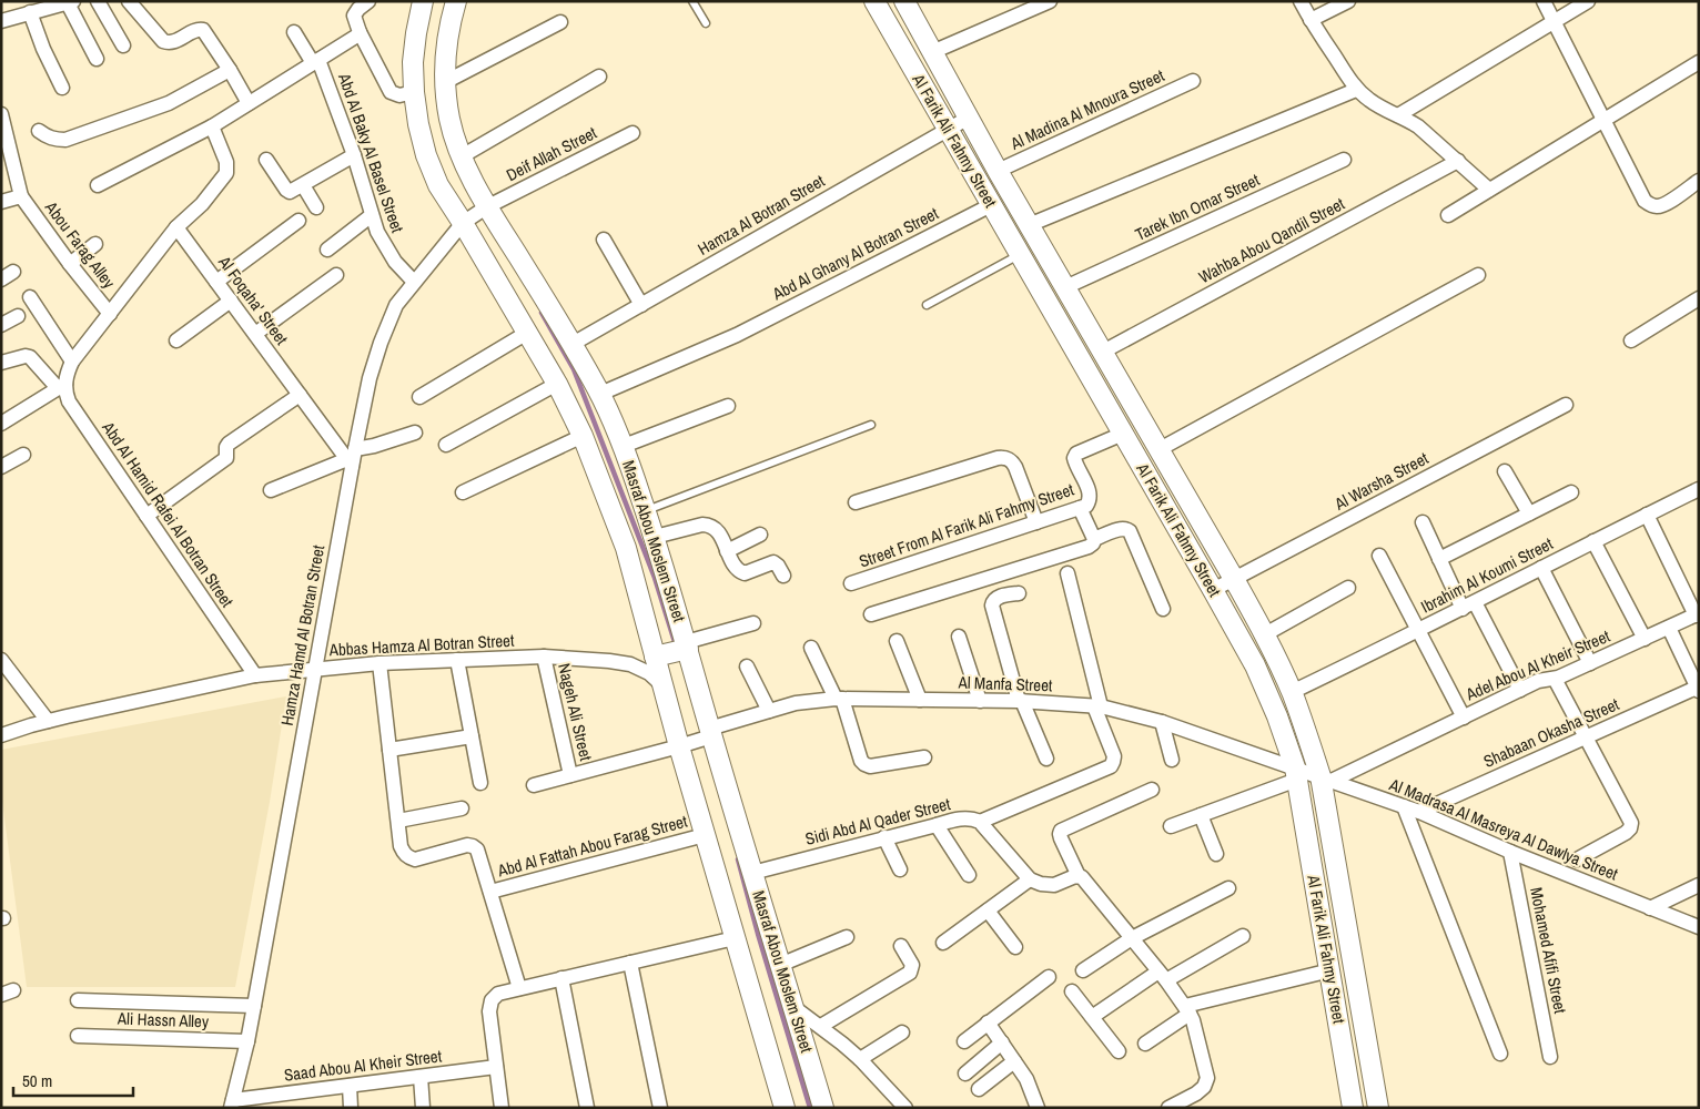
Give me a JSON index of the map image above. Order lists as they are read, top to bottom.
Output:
{
  "streets": {
    "street": [
      "Al Madina Al Mnoura Street",
      "Al Farik Ali Fahmy Street",
      "Abd Al Baky Al Basel Street",
      "Deif Allah Street",
      "Tarek Ibn Omar Street",
      "Hamza Al Botran Street",
      "Wahba Abou Qandil Street",
      "Abou Farag Alley",
      "Abd Al Ghany Al Botran Street",
      "Al Foqaha' Street",
      "Al Warsha Street",
      "Abd Al Hamid Rafei Al Botran Street",
      "Street From Al Farik Ali Fahmy Street",
      "Masraf Abou Moslem Street",
      "Ibrahim Al Koumi Street",
      "Hamza Hamd Al Botran Street",
      "Abbas Hamza Al Botran Street",
      "Adel Abou Al Kheir Street",
      "Al Manfa Street",
      "Nageh Ali Street",
      "Shabaan Okasha Street",
      "Sidi Abd Al Qader Street",
      "Al Madrasa Al Masreya Al Dawlya Street",
      "Abd Al Fattah Abou Farag Street",
      "Mohamed Afifi Street",
      "Ali Hassn Alley",
      "Saad Abou Al Kheir Street"
    ]
  },
  "crossings": [
    ["Al Madina Al Mnoura Street", "Al Farik Ali Fahmy Street"],
    ["Al Farik Ali Fahmy Street", "Tarek Ibn Omar Street"],
    ["Al Farik Ali Fahmy Street", "Hamza Al Botran Street"],
    ["Al Farik Ali Fahmy Street", "Wahba Abou Qandil Street"],
    ["Al Farik Ali Fahmy Street", "Abd Al Ghany Al Botran Street"],
    ["Al Farik Ali Fahmy Street", "Al Warsha Street"],
    ["Al Farik Ali Fahmy Street", "Street From Al Farik Ali Fahmy Street"],
    ["Al Farik Ali Fahmy Street", "Ibrahim Al Koumi Street"],
    ["Al Farik Ali Fahmy Street", "Adel Abou Al Kheir Street"],
    ["Al Farik Ali Fahmy Street", "Al Manfa Street"],
    ["Al Farik Ali Fahmy Street", "Al Madrasa Al Masreya Al Dawlya Street"],
    ["Abd Al Baky Al Basel Street", "Hamza Hamd Al Botran Street"],
    ["Deif Allah Street", "Masraf Abou Moslem Street"],
    ["Deif Allah Street", "Hamza Hamd Al Botran Street"],
    ["Hamza Al Botran Street", "Masraf Abou Moslem Street"],
    ["Abd Al Ghany Al Botran Street", "Masraf Abou Moslem Street"],
    ["Al Foqaha' Street", "Hamza Hamd Al Botran Street"],
    ["Abd Al Hamid Rafei Al Botran Street", "Abbas Hamza Al Botran Street"],
    ["Masraf Abou Moslem Street", "Hamza Hamd Al Botran Street"],
    ["Masraf Abou Moslem Street", "Abbas Hamza Al Botran Street"],
    ["Masraf Abou Moslem Street", "Al Manfa Street"],
    ["Masraf Abou Moslem Street", "Sidi Abd Al Qader Street"],
    ["Masraf Abou Moslem Street", "Abd Al Fattah Abou Farag Street"],
    ["Hamza Hamd Al Botran Street", "Abbas Hamza Al Botran Street"],
    ["Hamza Hamd Al Botran Street", "Ali Hassn Alley"],
    ["Hamza Hamd Al Botran Street", "Saad Abou Al Kheir Street"],
    ["Abbas Hamza Al Botran Street", "Nageh Ali Street"],
    ["Adel Abou Al Kheir Street", "Al Madrasa Al Masreya Al Dawlya Street"],
    ["Al Manfa Street", "Nageh Ali Street"],
    ["Al Manfa Street", "Al Madrasa Al Masreya Al Dawlya Street"],
    ["Shabaan Okasha Street", "Al Madrasa Al Masreya Al Dawlya Street"],
    ["Al Madrasa Al Masreya Al Dawlya Street", "Mohamed Afifi Street"]
  ],
  "scale_bar": "50 m"
}
